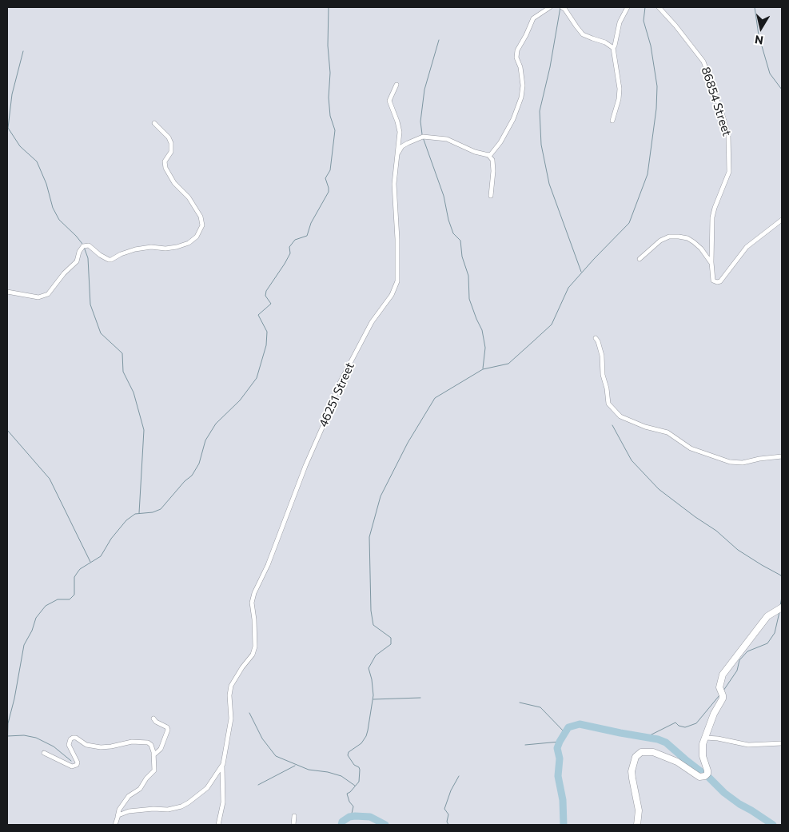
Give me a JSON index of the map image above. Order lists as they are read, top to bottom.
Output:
{
  "streets": {
    "street": ["86854 Street", "46251 Street"]
  },
  "north": "bottom"
}
